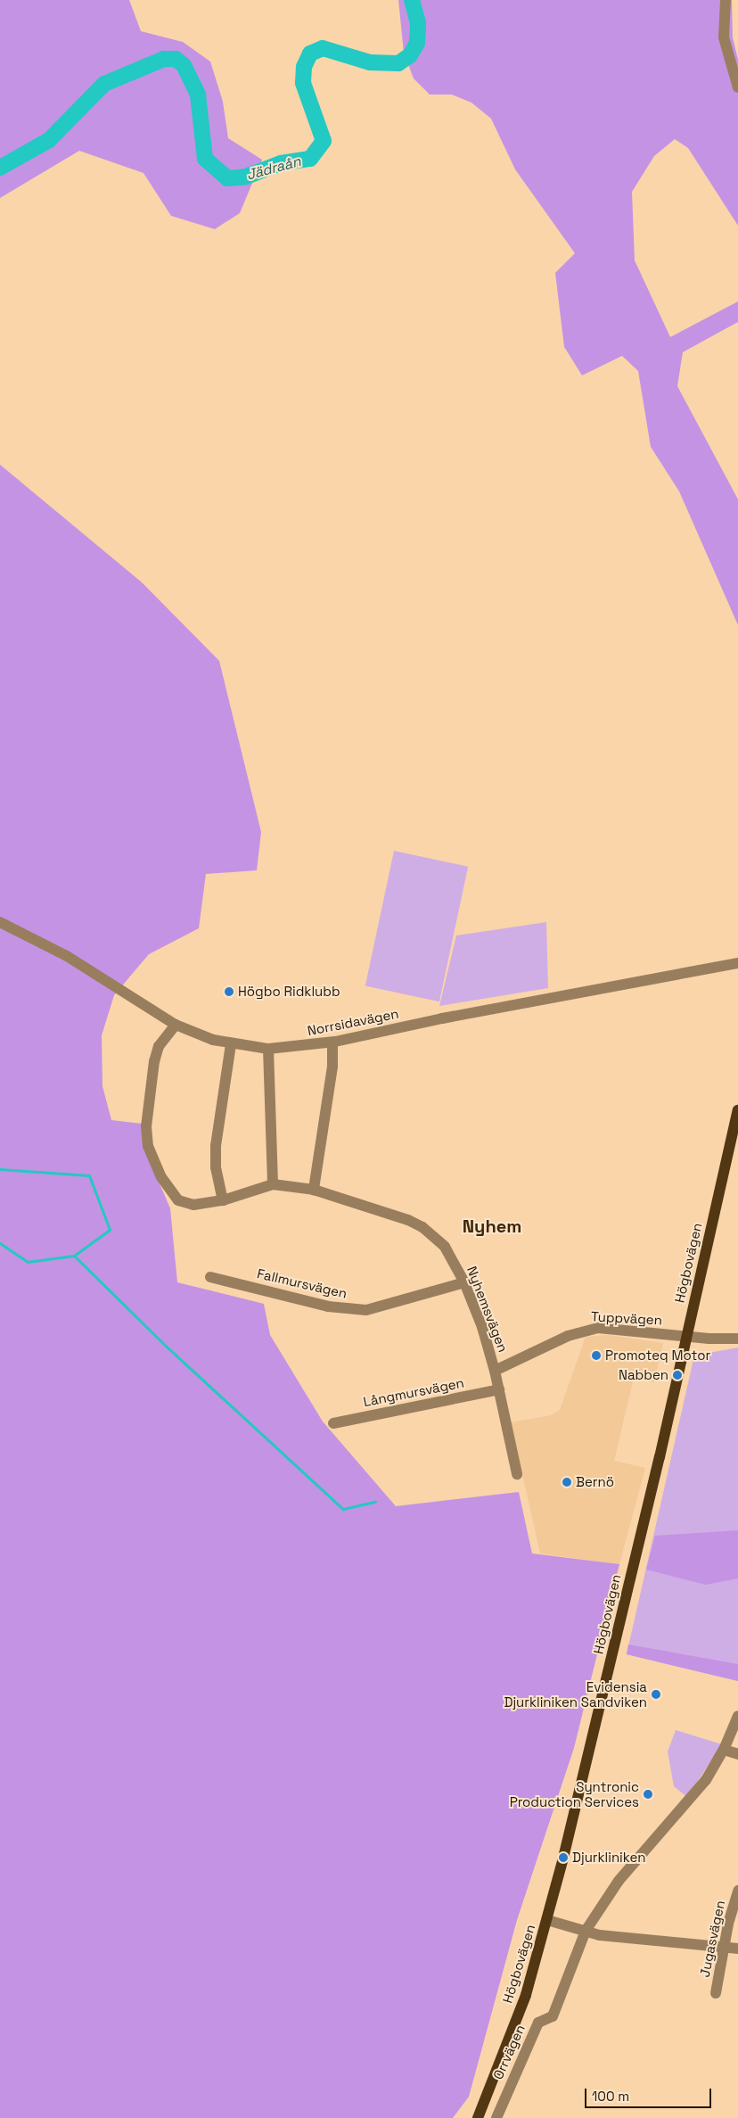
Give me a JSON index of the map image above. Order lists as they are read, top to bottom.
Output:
{
  "streets": {
    "main road": ["Högbovägen"],
    "street": [
      "Norrsidavägen",
      "Fallmursvägen",
      "Nyhemsvägen",
      "Tuppvägen",
      "Långmursvägen",
      "Jugasvägen",
      "Orrvägen"
    ]
  },
  "crossings": [
    ["Högbovägen", "Tuppvägen"],
    ["Fallmursvägen", "Nyhemsvägen"],
    ["Nyhemsvägen", "Tuppvägen"],
    ["Nyhemsvägen", "Långmursvägen"]
  ],
  "districts": ["Nyhem"],
  "water": ["Jädraån"],
  "places": [
    "Högbo Ridklubb",
    "Promoteq Motor",
    "Nabben",
    "Bernö",
    "Evidensia Djurkliniken Sandviken",
    "Syntronic Production Services",
    "Djurkliniken"
  ],
  "scale_bar": "100 m"
}
